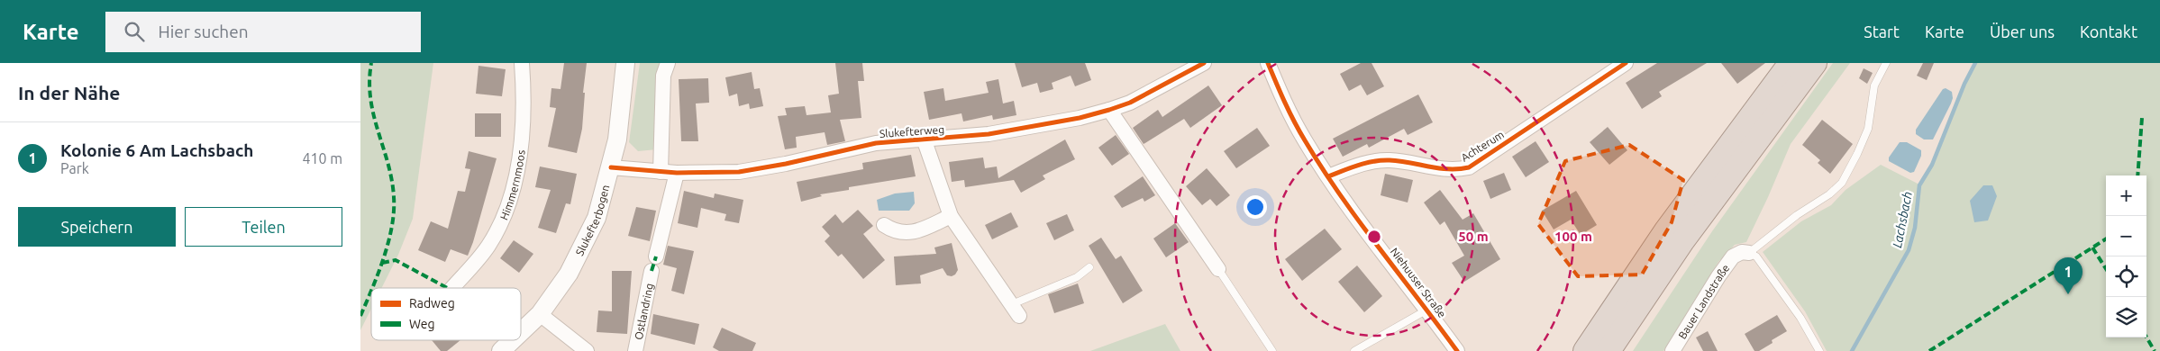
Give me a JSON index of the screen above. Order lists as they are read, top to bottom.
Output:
{
  "streets": {
    "street": [
      "Slukefterweg",
      "Achterum",
      "Himmernmoos",
      "Slukefterbogen",
      "Niehuuser Straße",
      "Bauer Landstraße",
      "Ostlandring"
    ]
  },
  "crossings": [
    ["Slukefterweg", "Slukefterbogen"],
    ["Achterum", "Niehuuser Straße"]
  ],
  "water": ["Lachsbach"],
  "legend": ["Radweg", "Weg"],
  "page": {
    "header": "Karte",
    "search": "Hier suchen",
    "nav": [
      "Start",
      "Karte",
      "Über uns",
      "Kontakt"
    ],
    "heading": "In der Nähe",
    "list": [
      {
        "mark": "1",
        "name": "Kolonie 6 Am Lachsbach",
        "note": "Park",
        "value": "410 m"
      }
    ],
    "map_buttons": ["+", "−"],
    "buttons": ["Speichern", "Teilen"],
    "pins": "1"
  },
  "rings": ["50 m", "100 m"]
}
